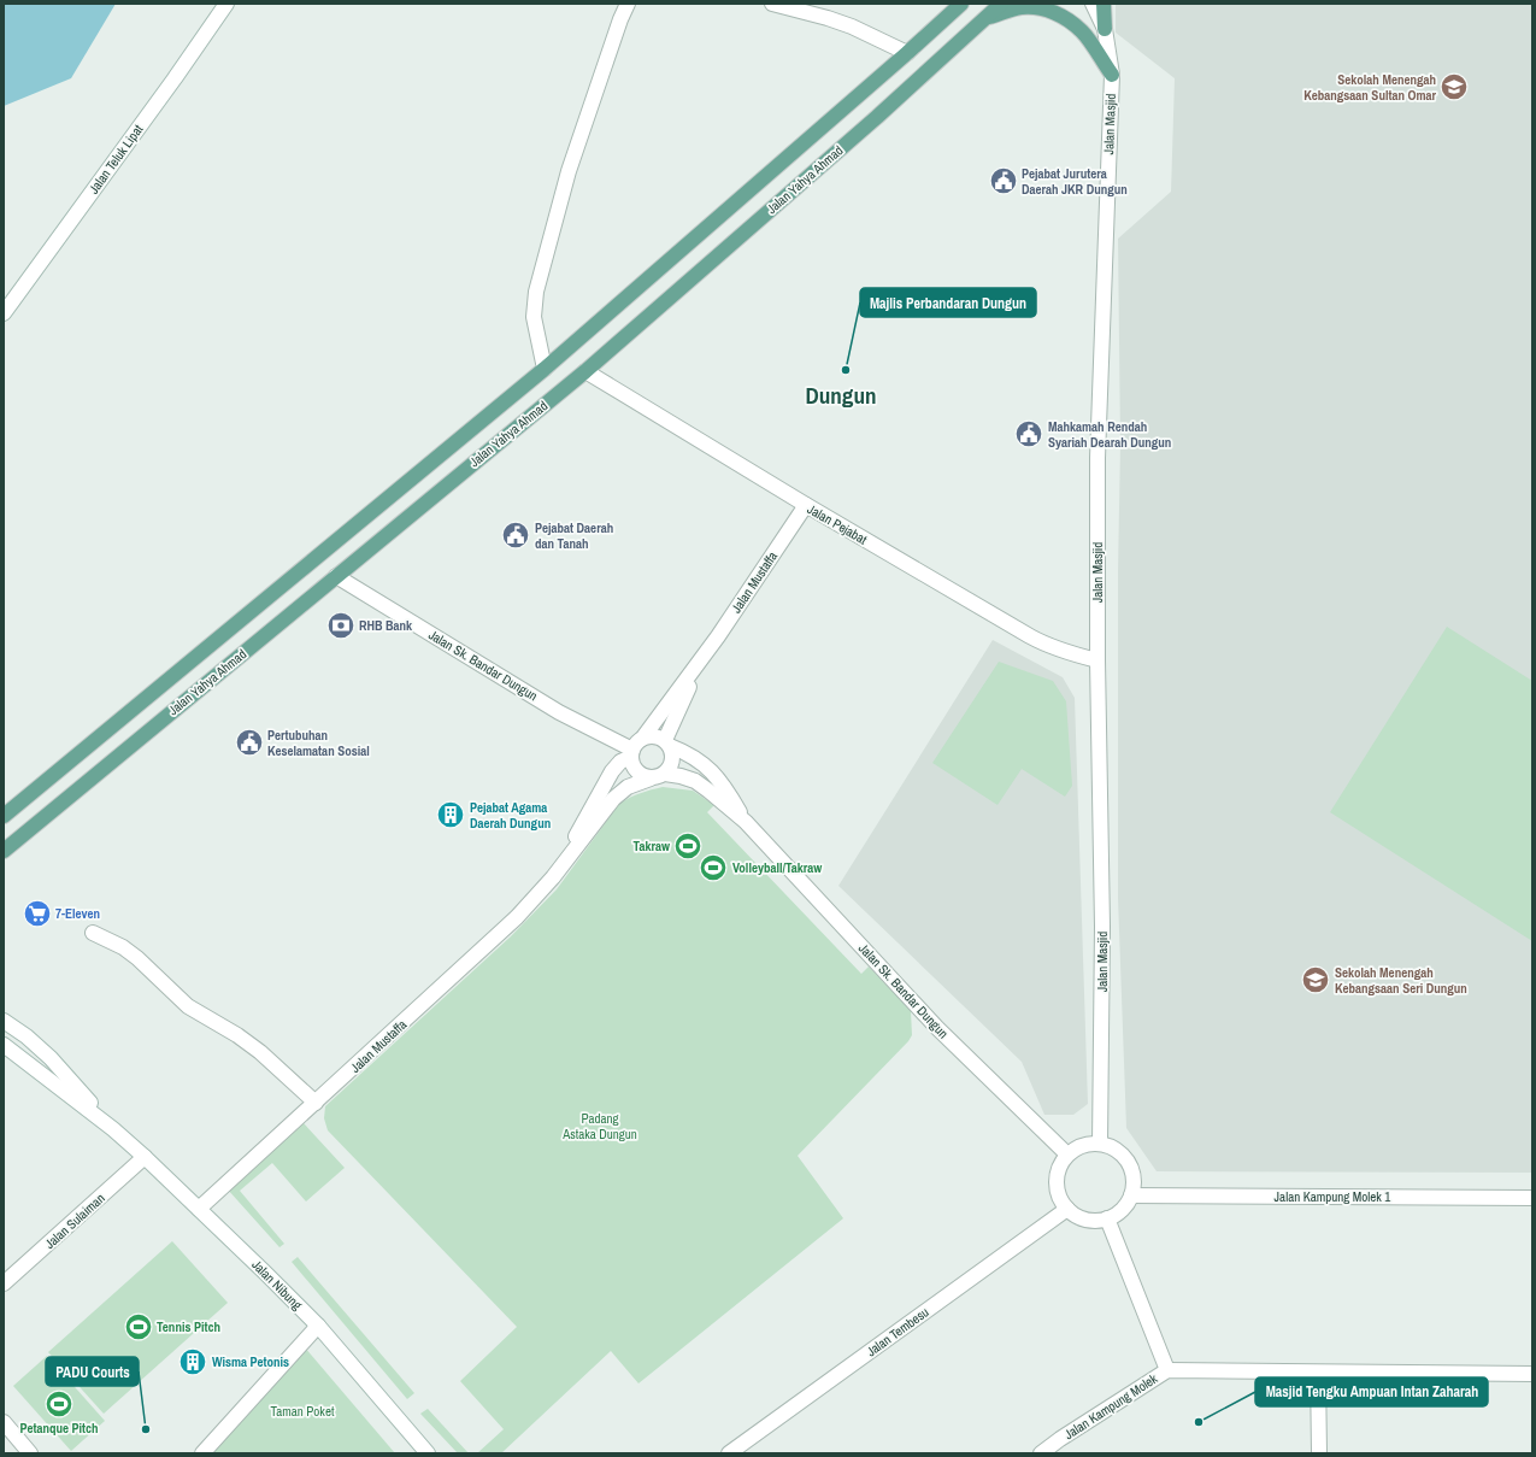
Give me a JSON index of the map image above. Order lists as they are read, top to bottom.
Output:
{
  "streets": {
    "main road": ["Jalan Yahya Ahmad"],
    "street": [
      "Jalan Masjid",
      "Jalan Teluk Lipat",
      "Jalan Pejabat",
      "Jalan Mustaffa",
      "Jalan Sk. Bandar Dungun",
      "Jalan Kampung Molek 1",
      "Jalan Sulaiman",
      "Jalan Nibung",
      "Jalan Tembesu",
      "Jalan Kampung Molek"
    ]
  },
  "crossings": [
    ["Jalan Masjid", "Jalan Pejabat"],
    ["Jalan Masjid", "Jalan Sk. Bandar Dungun"],
    ["Jalan Masjid", "Jalan Kampung Molek 1"],
    ["Jalan Masjid", "Jalan Tembesu"],
    ["Jalan Yahya Ahmad", "Jalan Pejabat"],
    ["Jalan Yahya Ahmad", "Jalan Sk. Bandar Dungun"],
    ["Jalan Pejabat", "Jalan Mustaffa"],
    ["Jalan Mustaffa", "Jalan Sk. Bandar Dungun"],
    ["Jalan Mustaffa", "Jalan Nibung"],
    ["Jalan Sk. Bandar Dungun", "Jalan Kampung Molek 1"],
    ["Jalan Sk. Bandar Dungun", "Jalan Tembesu"],
    ["Jalan Kampung Molek 1", "Jalan Tembesu"],
    ["Jalan Sulaiman", "Jalan Nibung"]
  ],
  "districts": ["Dungun"],
  "parks": ["Padang Astaka Dungun", "Taman Poket"],
  "places": {
    "school or university": ["Sekolah Menengah Kebangsaan Sultan Omar", "Sekolah Menengah Kebangsaan Seri Dungun"],
    "public building": [
      "Pejabat Jurutera Daerah JKR Dungun",
      "Mahkamah Rendah Syariah Dearah Dungun",
      "Pejabat Daerah dan Tanah",
      "Pertubuhan Keselamatan Sosial"
    ],
    "other": ["Majlis Perbandaran Dungun", "Masjid Tengku Ampuan Intan Zaharah", "PADU Courts"],
    "bank": ["RHB Bank"],
    "building": ["Pejabat Agama Daerah Dungun", "Wisma Petonis"],
    "sports": [
      "Takraw",
      "Volleyball/Takraw",
      "Tennis Pitch",
      "Petanque Pitch"
    ],
    "supermarket": ["7-Eleven"]
  }
}
